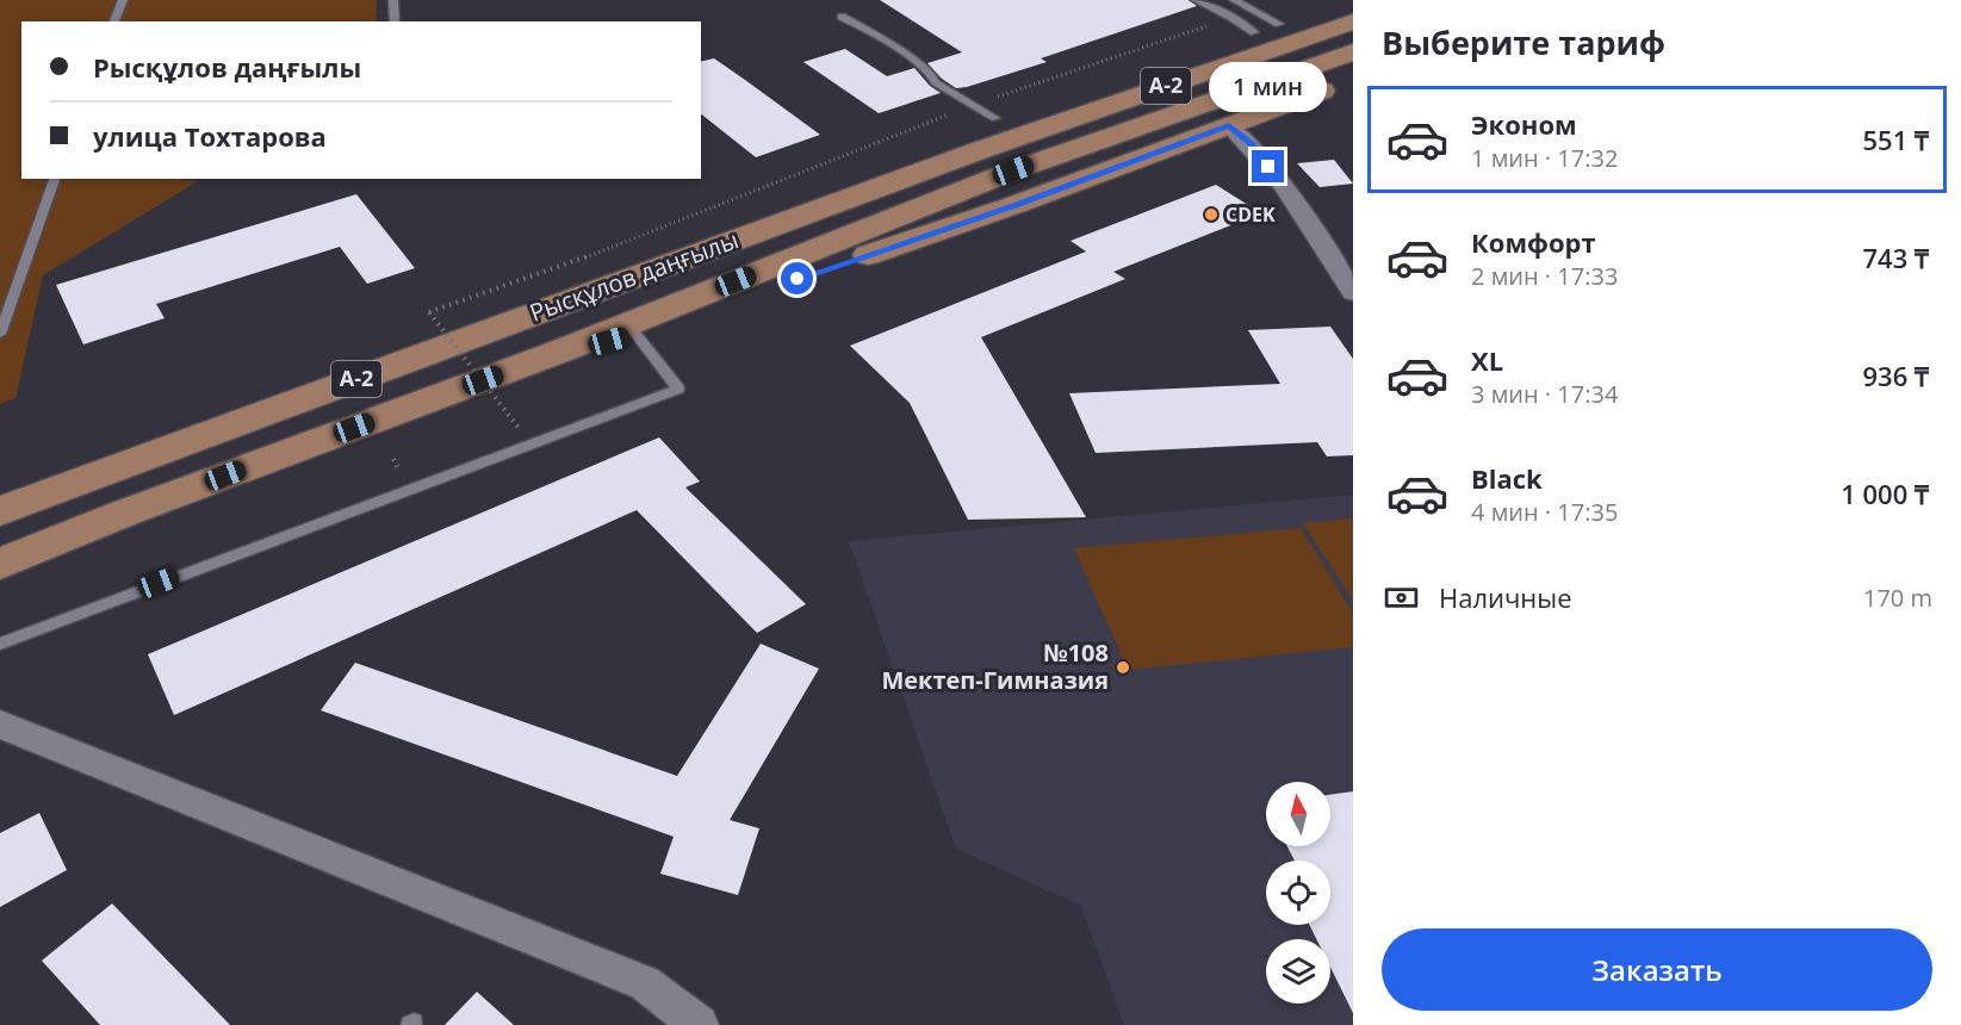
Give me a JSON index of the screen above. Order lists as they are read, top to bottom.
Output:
{
  "streets": {
    "main road": ["A-2", "Рысқұлов даңғылы"]
  },
  "places": ["CDEK", "№108 Мектеп-Гимназия"],
  "north": "top",
  "page": {
    "heading": "Выберите тариф",
    "banner": ["Рысқұлов даңғылы", "улица Тохтарова"],
    "bubble": "1 мин",
    "list": [
      {
        "name": "Эконом",
        "note": "1 мин · 17:32",
        "value": "551 ₸"
      },
      {
        "name": "Комфорт",
        "note": "2 мин · 17:33",
        "value": "743 ₸"
      },
      {
        "name": "XL",
        "note": "3 мин · 17:34",
        "value": "936 ₸"
      },
      {
        "name": "Black",
        "note": "4 мин · 17:35",
        "value": "1 000 ₸"
      }
    ],
    "pay": ["Наличные", "170 m"],
    "buttons": "Заказать"
  }
}
